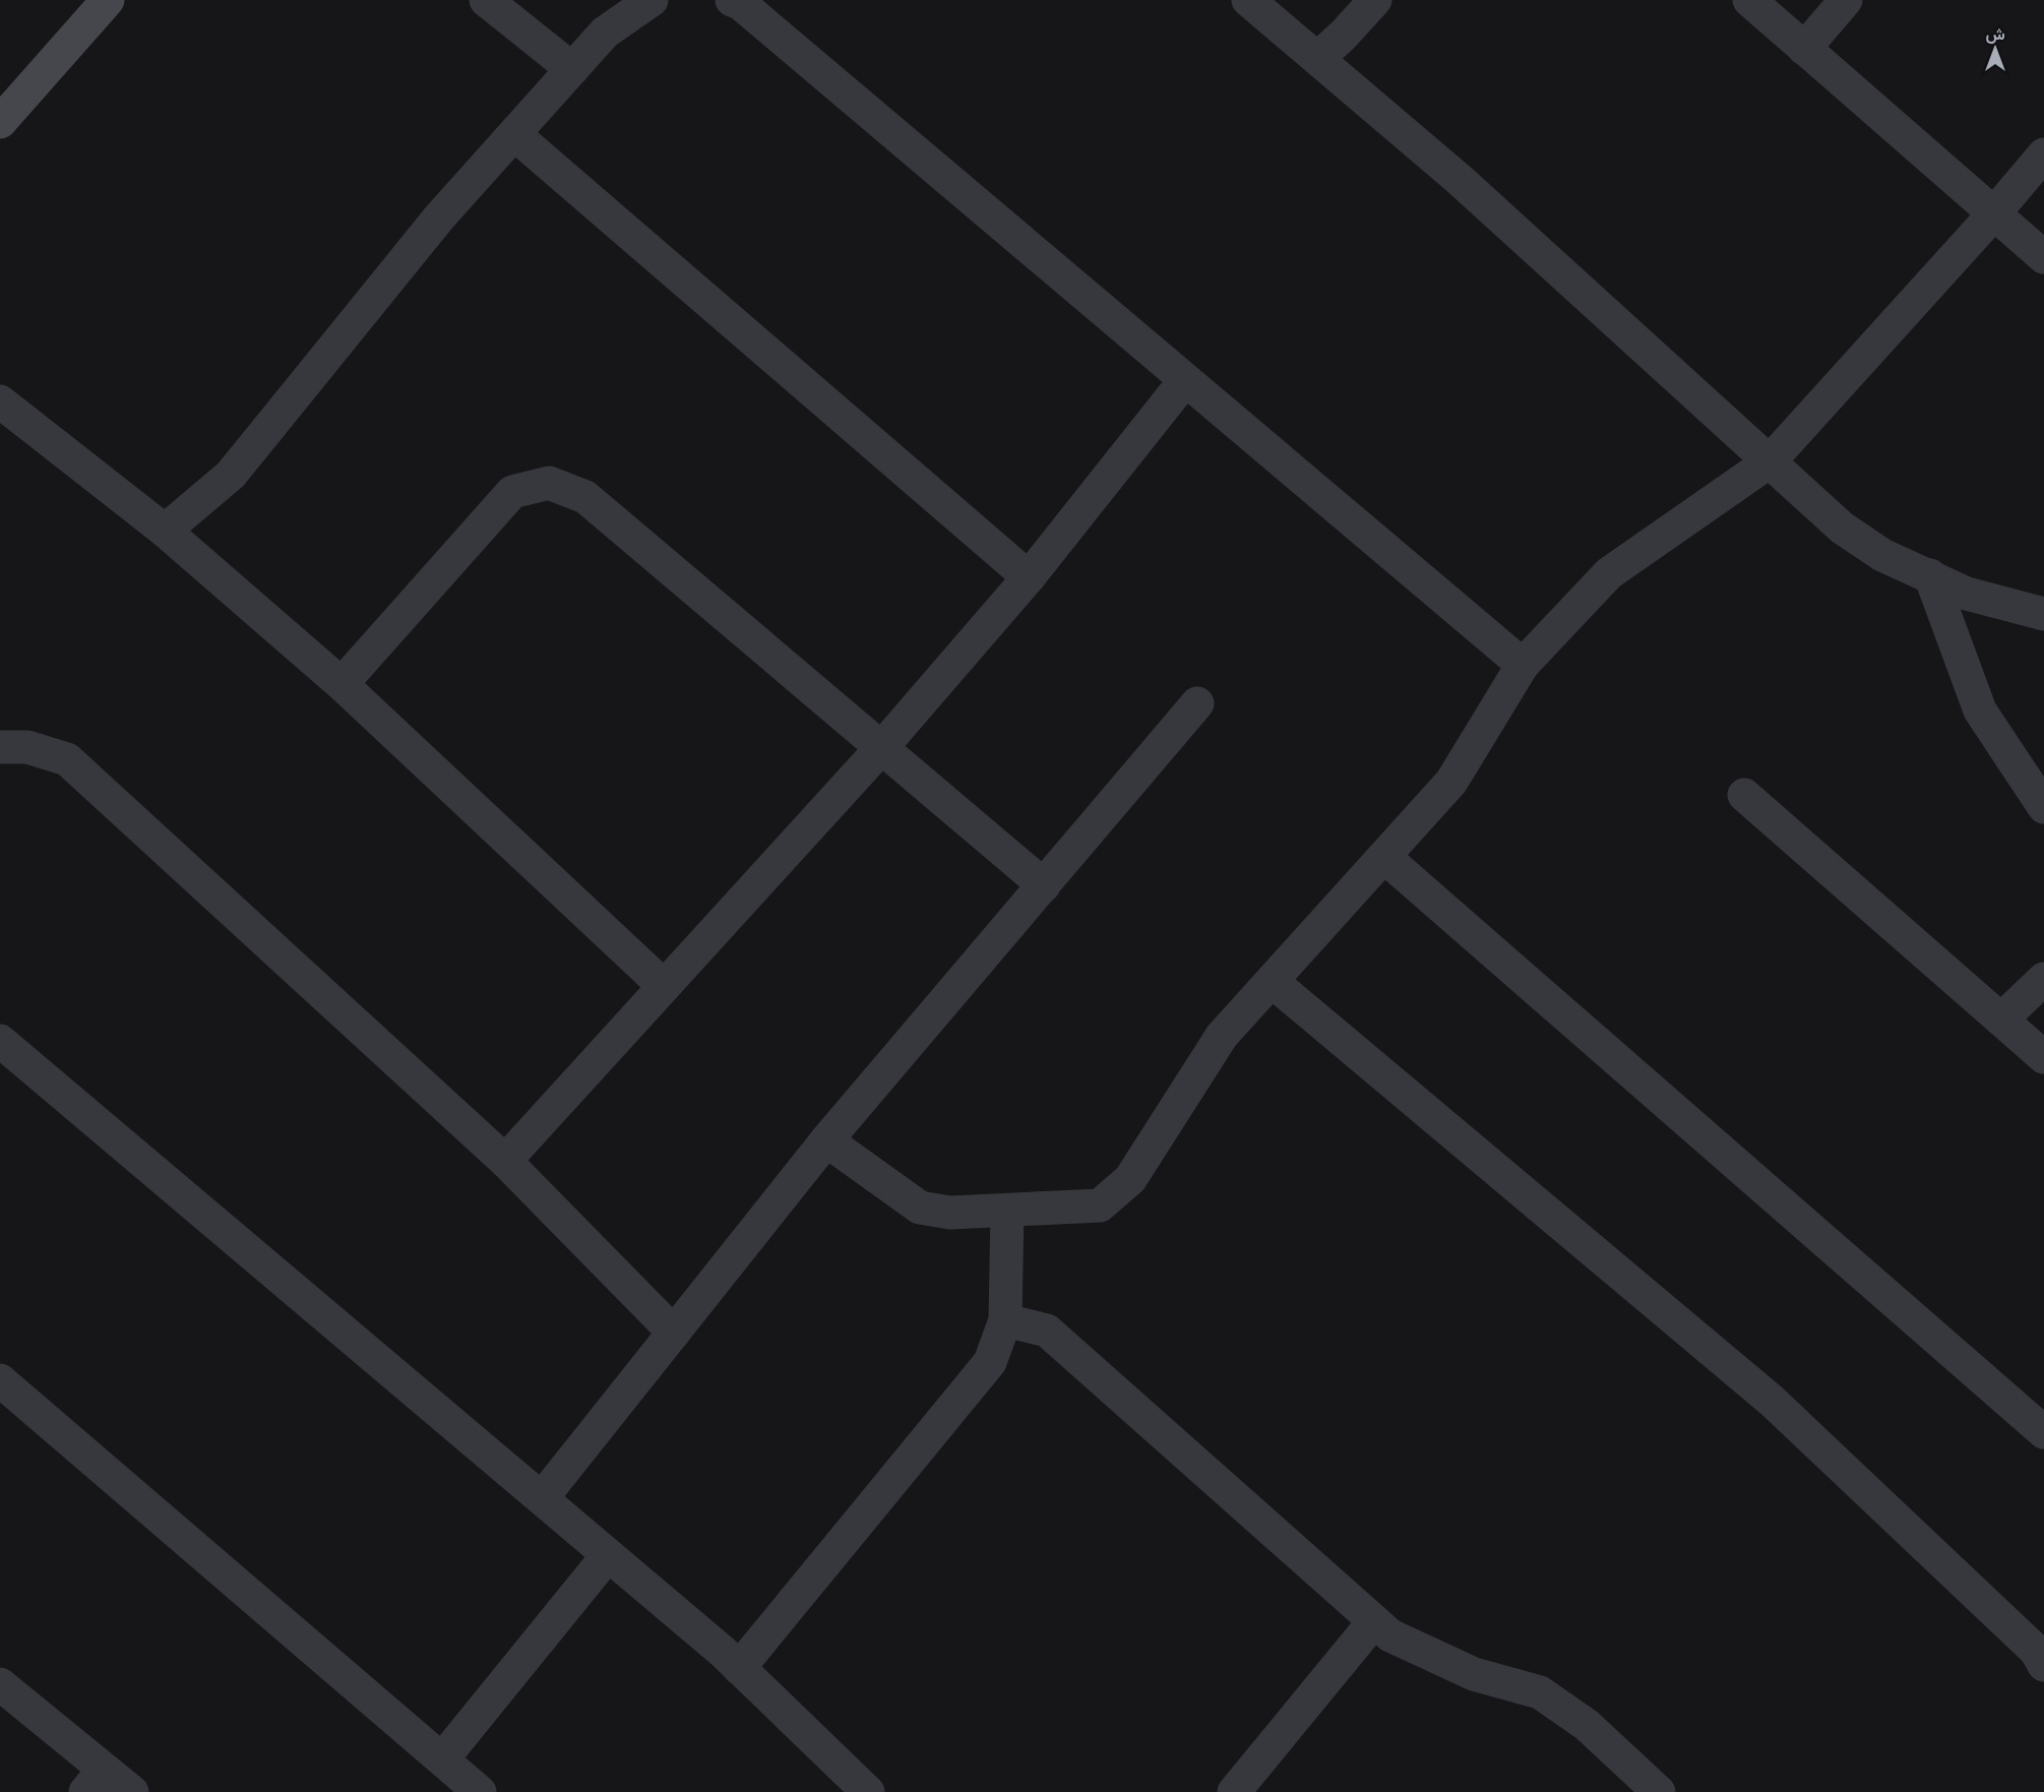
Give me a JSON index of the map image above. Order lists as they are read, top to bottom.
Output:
{
  "north": "top"
}
